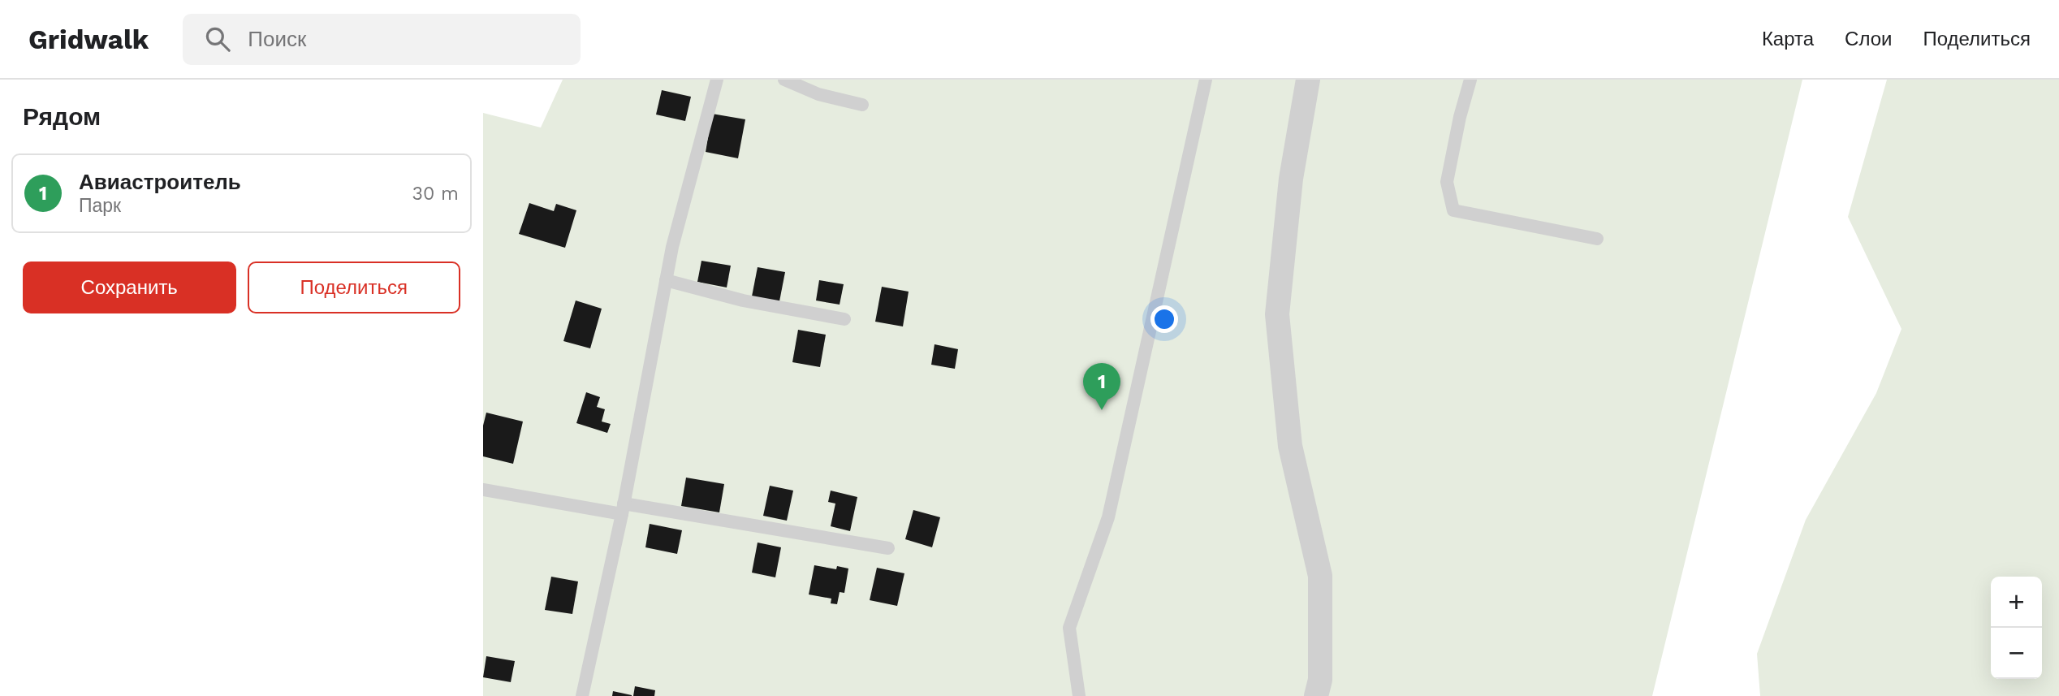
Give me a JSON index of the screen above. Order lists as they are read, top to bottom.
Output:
{
  "page": {
    "header": "Gridwalk",
    "search": "Поиск",
    "nav": ["Карта", "Слои", "Поделиться"],
    "heading": "Рядом",
    "list": [
      {
        "mark": "1",
        "name": "Авиастроитель",
        "note": "Парк",
        "value": "30 m"
      }
    ],
    "buttons": ["Сохранить", "Поделиться"],
    "pins": "1",
    "map_buttons": ["+", "−"]
  }
}
